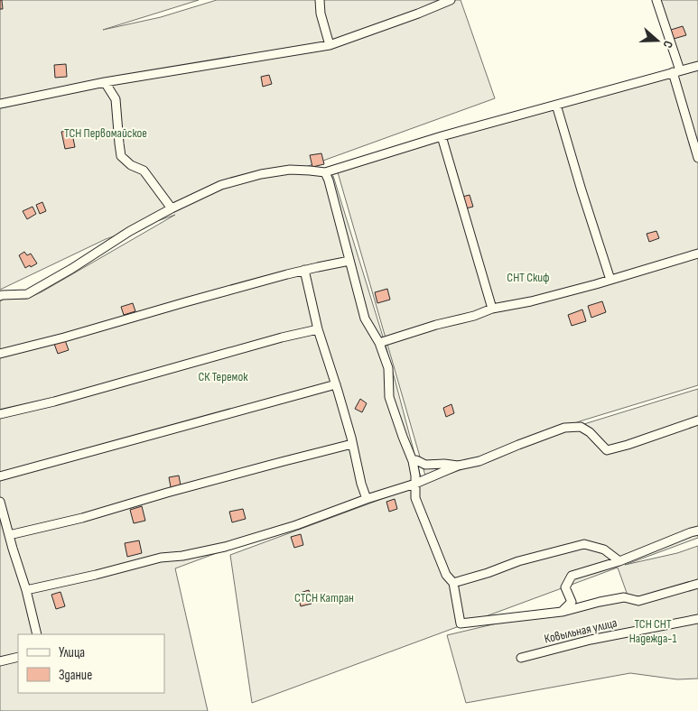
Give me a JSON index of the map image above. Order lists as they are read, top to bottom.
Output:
{
  "streets": {
    "street": ["Ковыльная улица"]
  },
  "parks": [
    "ТСН Первомайское",
    "СНТ Скиф",
    "СК Теремок",
    "СТСН Катран",
    "ТСН СНТ Надежда-1"
  ],
  "legend": ["Улица", "Здание"],
  "north": "right"
}
